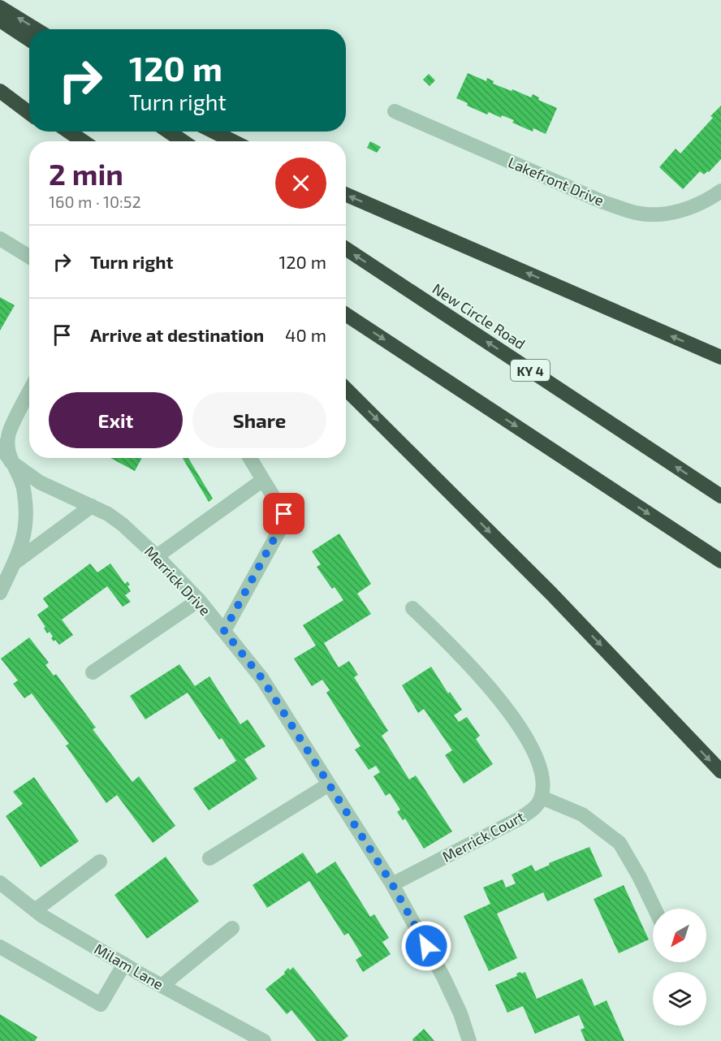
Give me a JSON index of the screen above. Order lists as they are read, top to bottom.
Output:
{
  "streets": {
    "highway": ["New Circle Road", "KY 4"],
    "street": [
      "Lakefront Drive",
      "Merrick Drive",
      "Merrick Court",
      "Milam Lane"
    ]
  },
  "crossings": [
    ["Merrick Drive", "Merrick Court"]
  ],
  "north": "bottom left",
  "page": {
    "turn": ["120 m", "Turn right"],
    "heading": ["2 min", "160 m · 10:52"],
    "list": [
      {
        "name": "Turn right",
        "value": "120 m"
      },
      {
        "name": "Arrive at destination",
        "value": "40 m"
      }
    ],
    "buttons": ["Exit", "Share"]
  }
}
